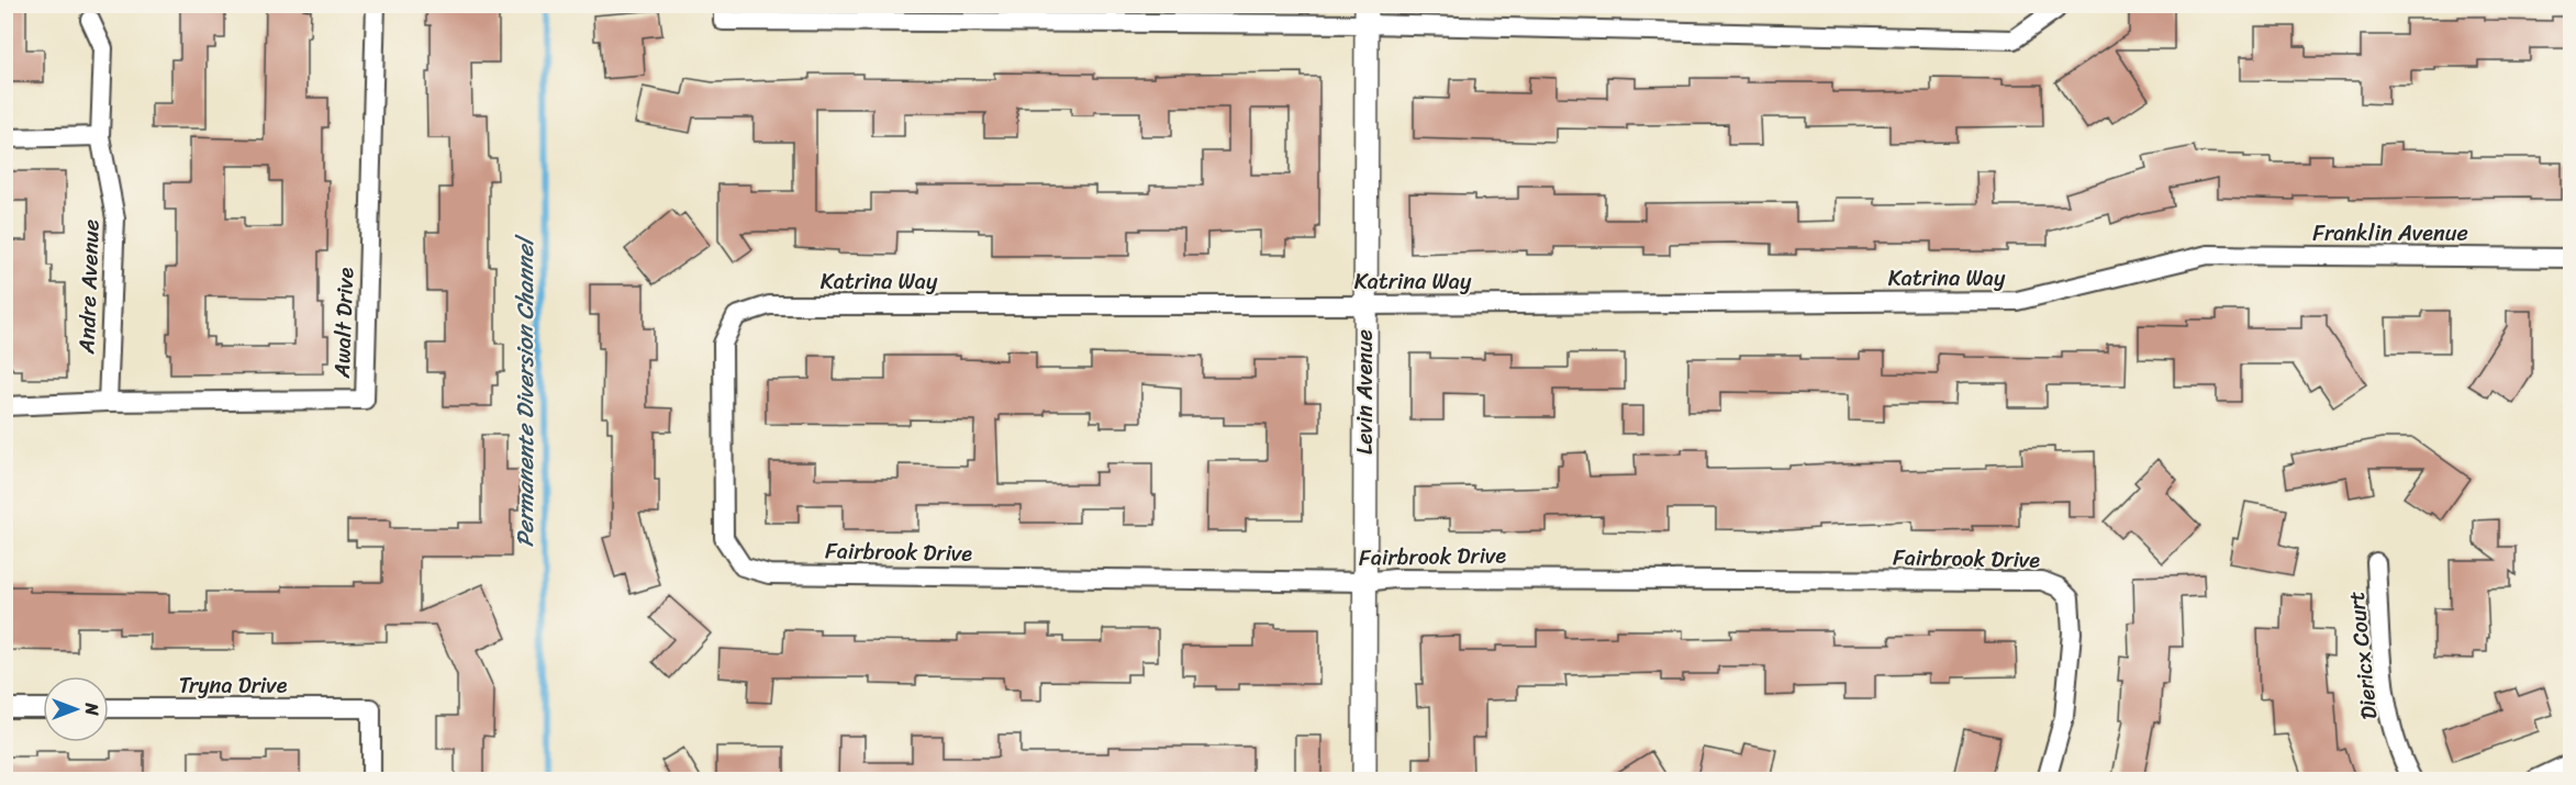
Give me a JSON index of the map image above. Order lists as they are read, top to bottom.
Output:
{
  "streets": {
    "street": [
      "Franklin Avenue",
      "Katrina Way",
      "Andre Avenue",
      "Awalt Drive",
      "Levin Avenue",
      "Fairbrook Drive",
      "Diericx Court",
      "Tryna Drive"
    ]
  },
  "crossings": [
    ["Franklin Avenue", "Katrina Way"],
    ["Katrina Way", "Levin Avenue"],
    ["Katrina Way", "Fairbrook Drive"],
    ["Andre Avenue", "Awalt Drive"],
    ["Levin Avenue", "Fairbrook Drive"]
  ],
  "water": ["Permanente Diversion Channel"],
  "north": "right"
}
